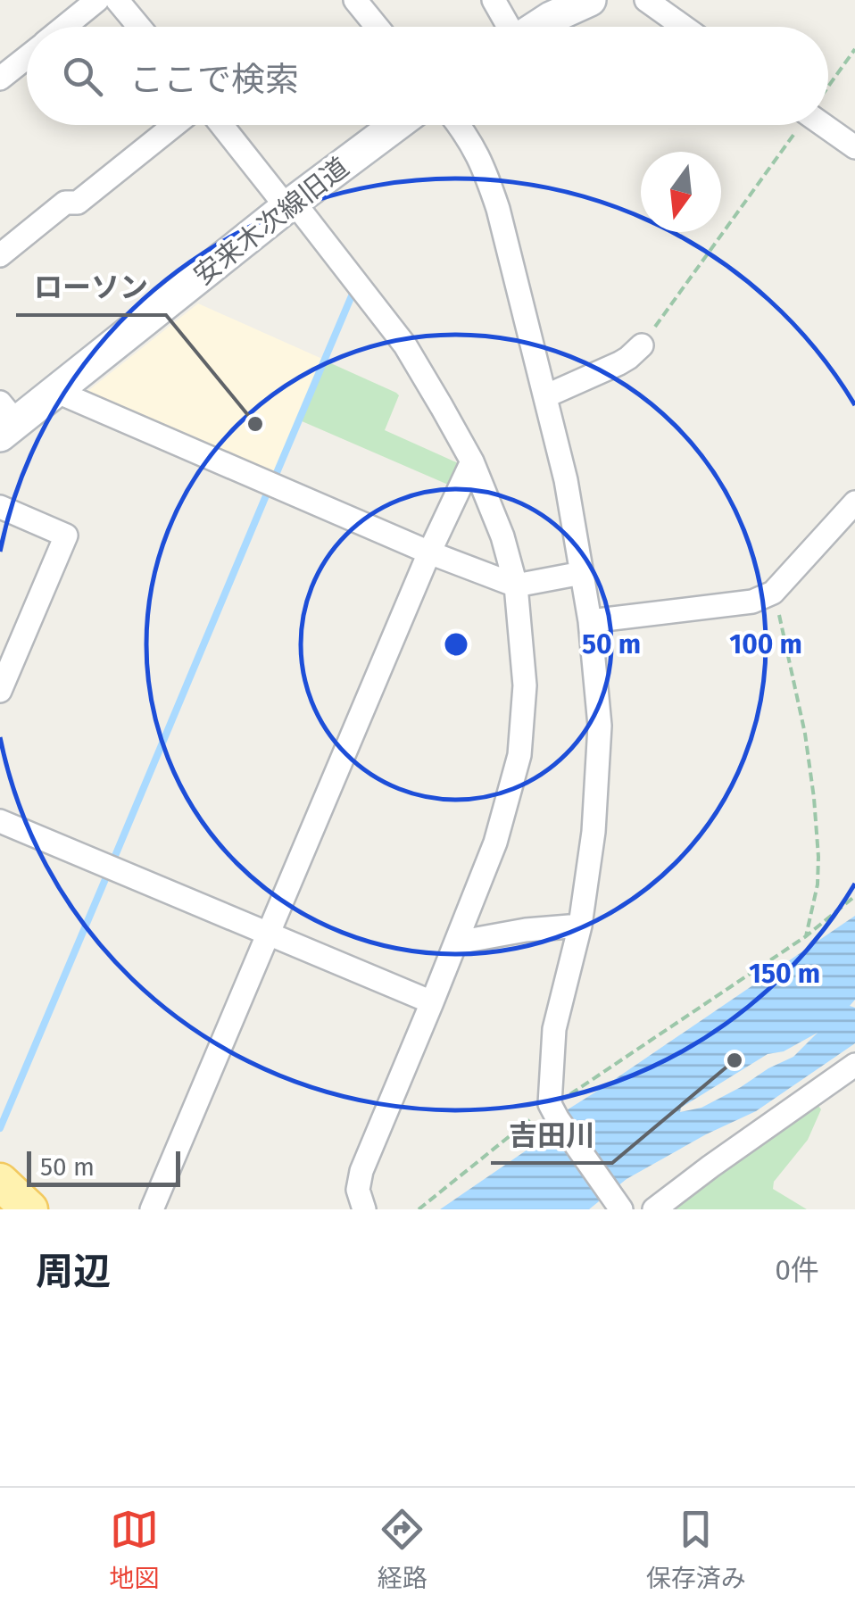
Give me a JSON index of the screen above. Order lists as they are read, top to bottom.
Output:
{
  "streets": {
    "street": ["安来木次線旧道"]
  },
  "places": ["ローソン", "吉田川"],
  "scale_bar": "50 m",
  "north": "bottom",
  "page": {
    "search": "ここで検索",
    "scale": "50 m",
    "heading": ["周辺", "0件"],
    "nav": ["地図", "経路", "保存済み"]
  },
  "rings": ["50 m", "100 m", "150 m"]
}
